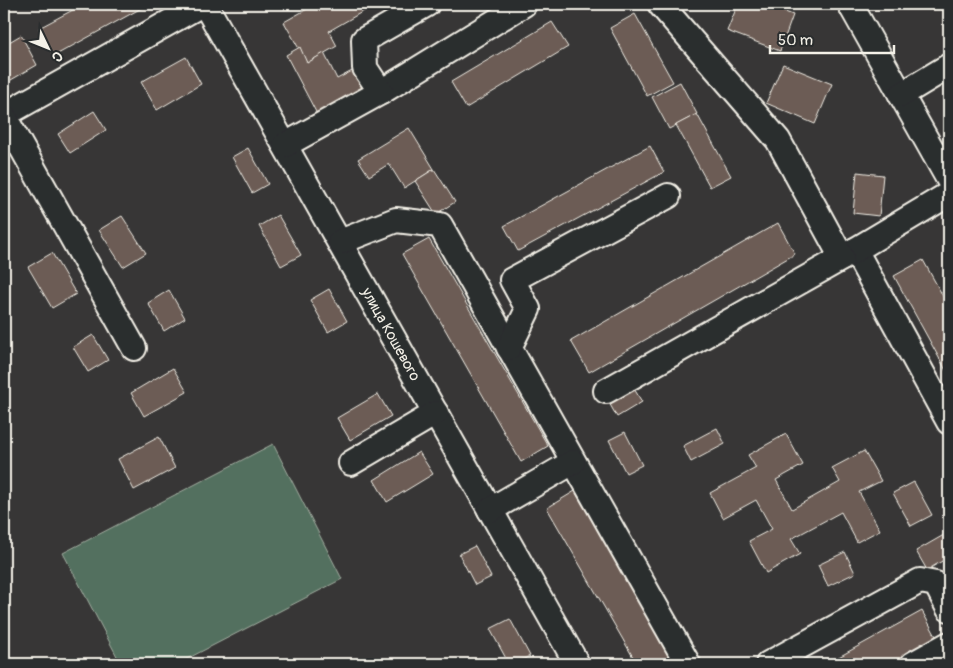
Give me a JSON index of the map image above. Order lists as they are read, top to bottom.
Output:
{
  "streets": {
    "street": ["улица Кошевого"]
  },
  "scale_bar": "50 m",
  "north": "bottom right"
}
